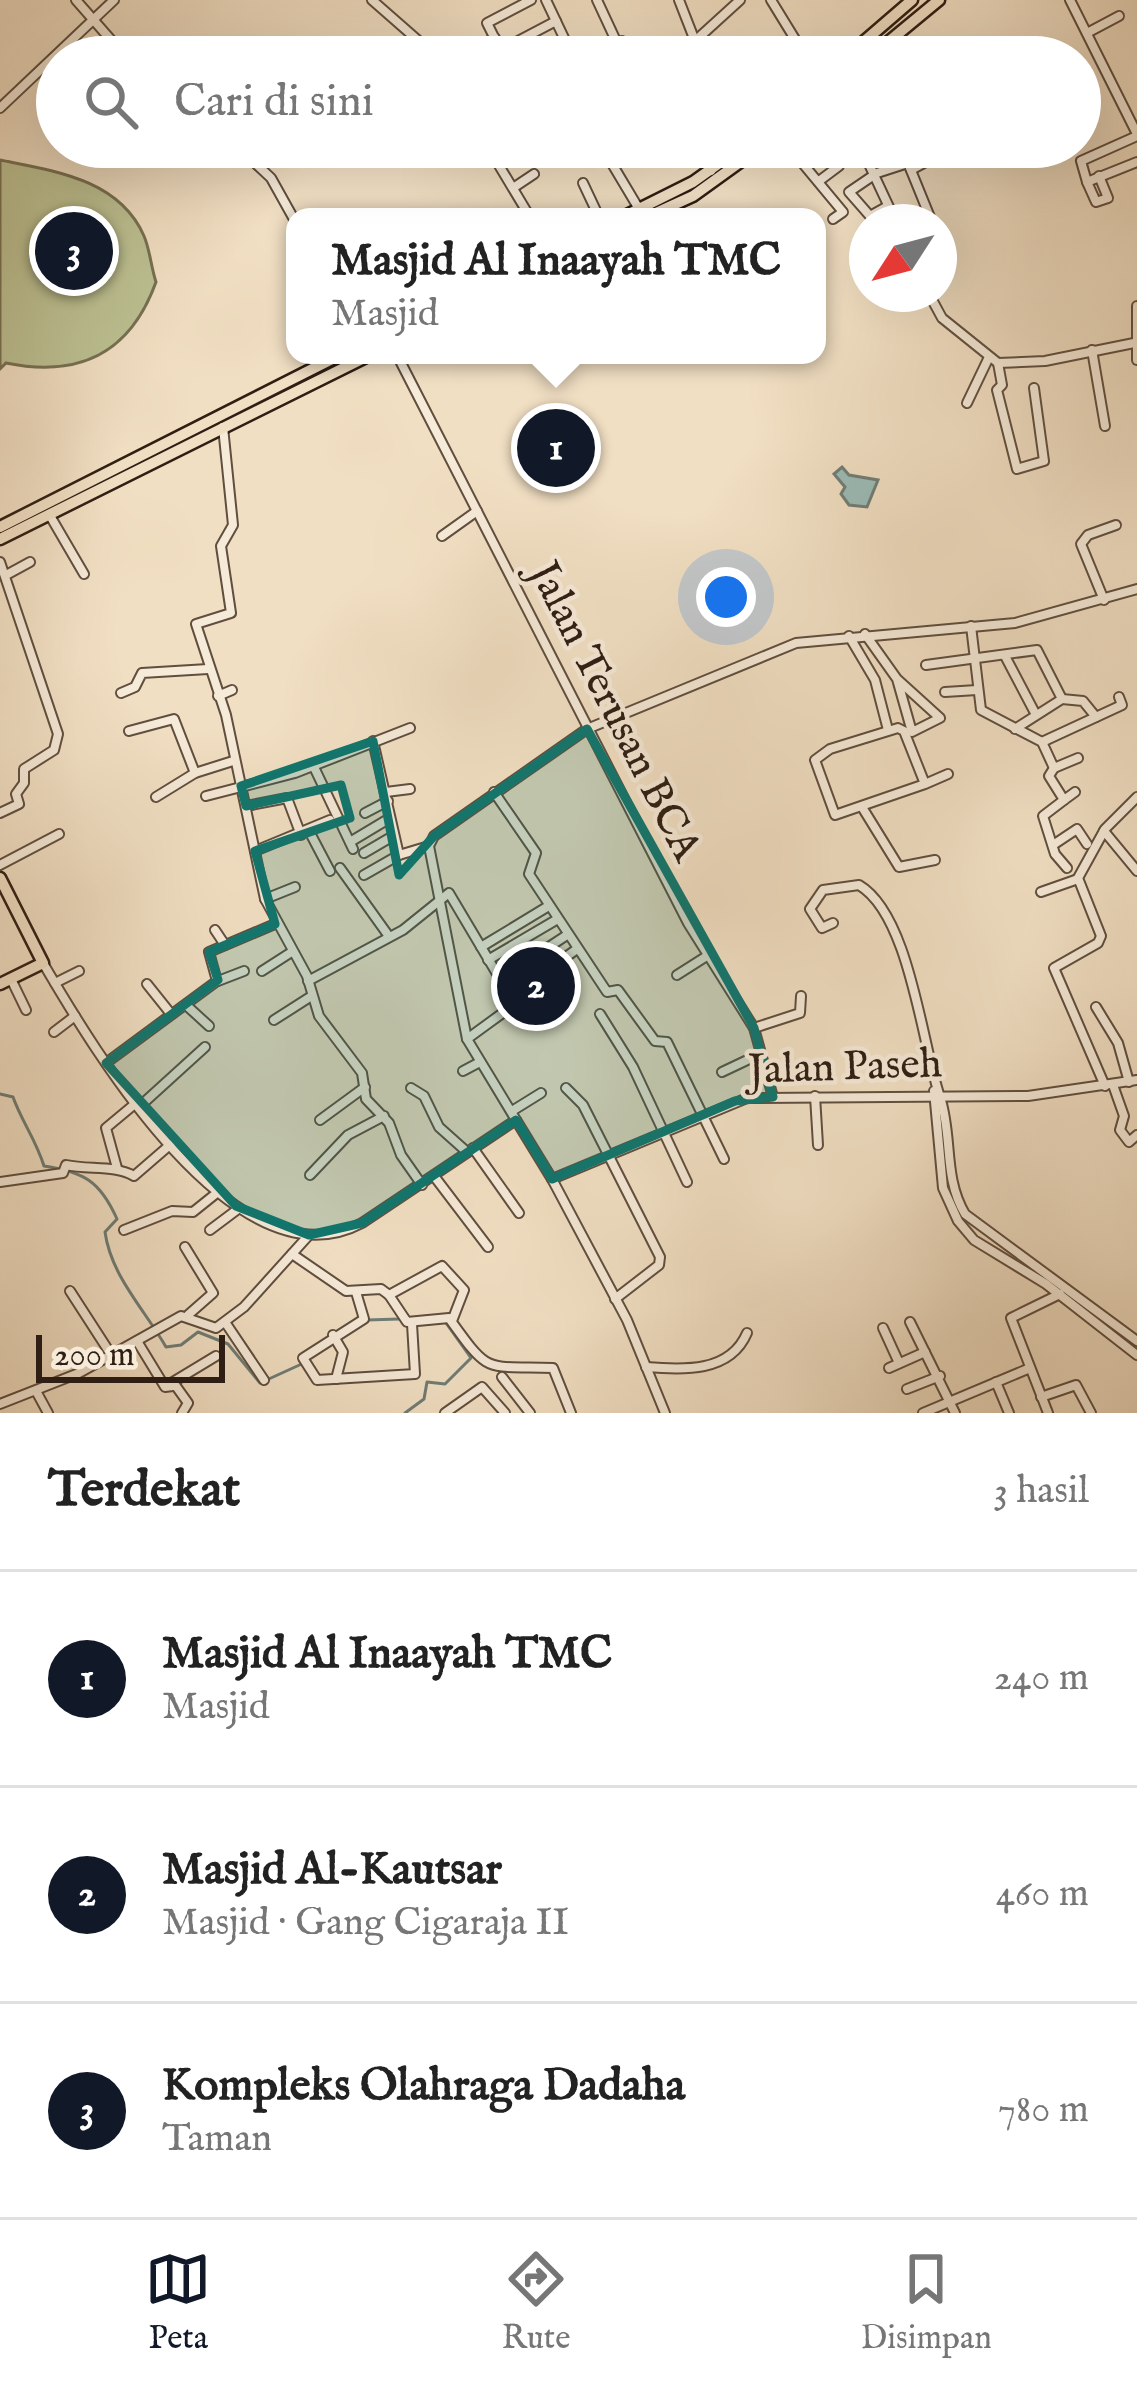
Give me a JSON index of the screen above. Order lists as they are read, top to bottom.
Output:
{
  "streets": {
    "street": ["Jalan Terusan BCA", "Jalan Paseh"]
  },
  "crossings": [
    ["Jalan Terusan BCA", "Jalan Paseh"]
  ],
  "scale_bar": "200 m",
  "north": "bottom left",
  "page": {
    "search": "Cari di sini",
    "pins": ["3", "1", "2"],
    "popup": ["Masjid Al Inaayah TMC", "Masjid"],
    "scale": "200 m",
    "heading": ["Terdekat", "3 hasil"],
    "list": [
      {
        "mark": "1",
        "name": "Masjid Al Inaayah TMC",
        "note": "Masjid",
        "value": "240 m"
      },
      {
        "mark": "2",
        "name": "Masjid Al-Kautsar",
        "note": "Masjid · Gang Cigaraja II",
        "value": "460 m"
      },
      {
        "mark": "3",
        "name": "Kompleks Olahraga Dadaha",
        "note": "Taman",
        "value": "780 m"
      }
    ],
    "nav": ["Peta", "Rute", "Disimpan"]
  }
}
